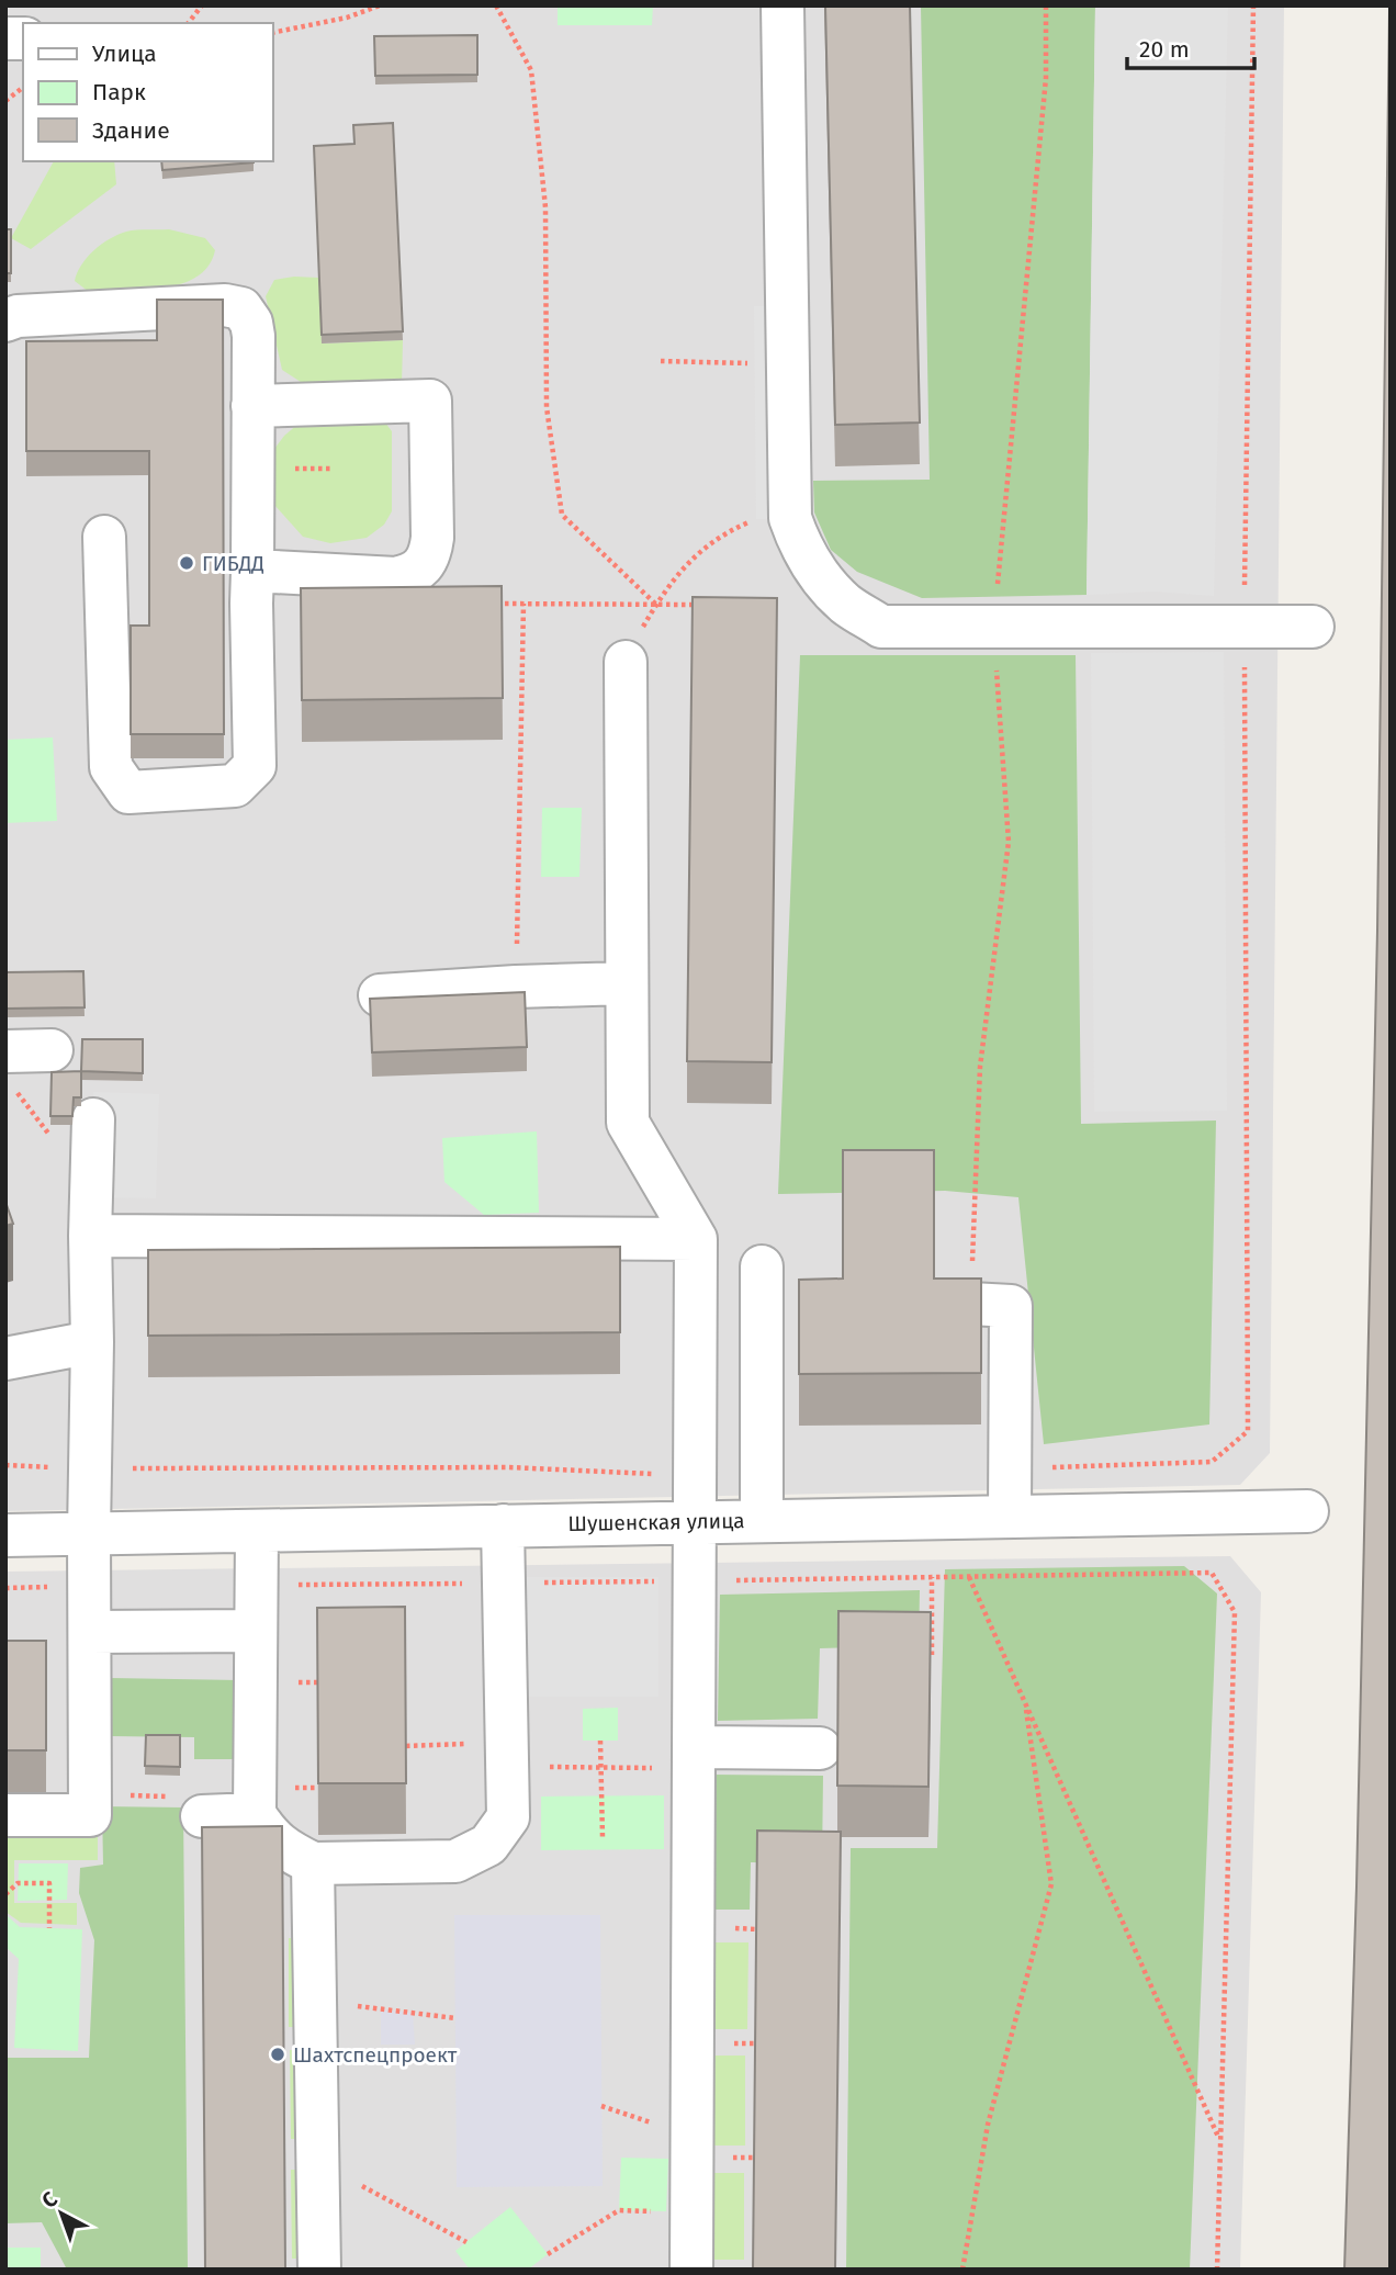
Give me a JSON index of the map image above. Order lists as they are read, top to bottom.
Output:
{
  "streets": {
    "street": ["Шушенская улица"]
  },
  "places": ["ГИБДД", "Шахтспецпроект"],
  "legend": ["Улица", "Парк", "Здание"],
  "scale_bar": "20 m",
  "north": "top left"
}
